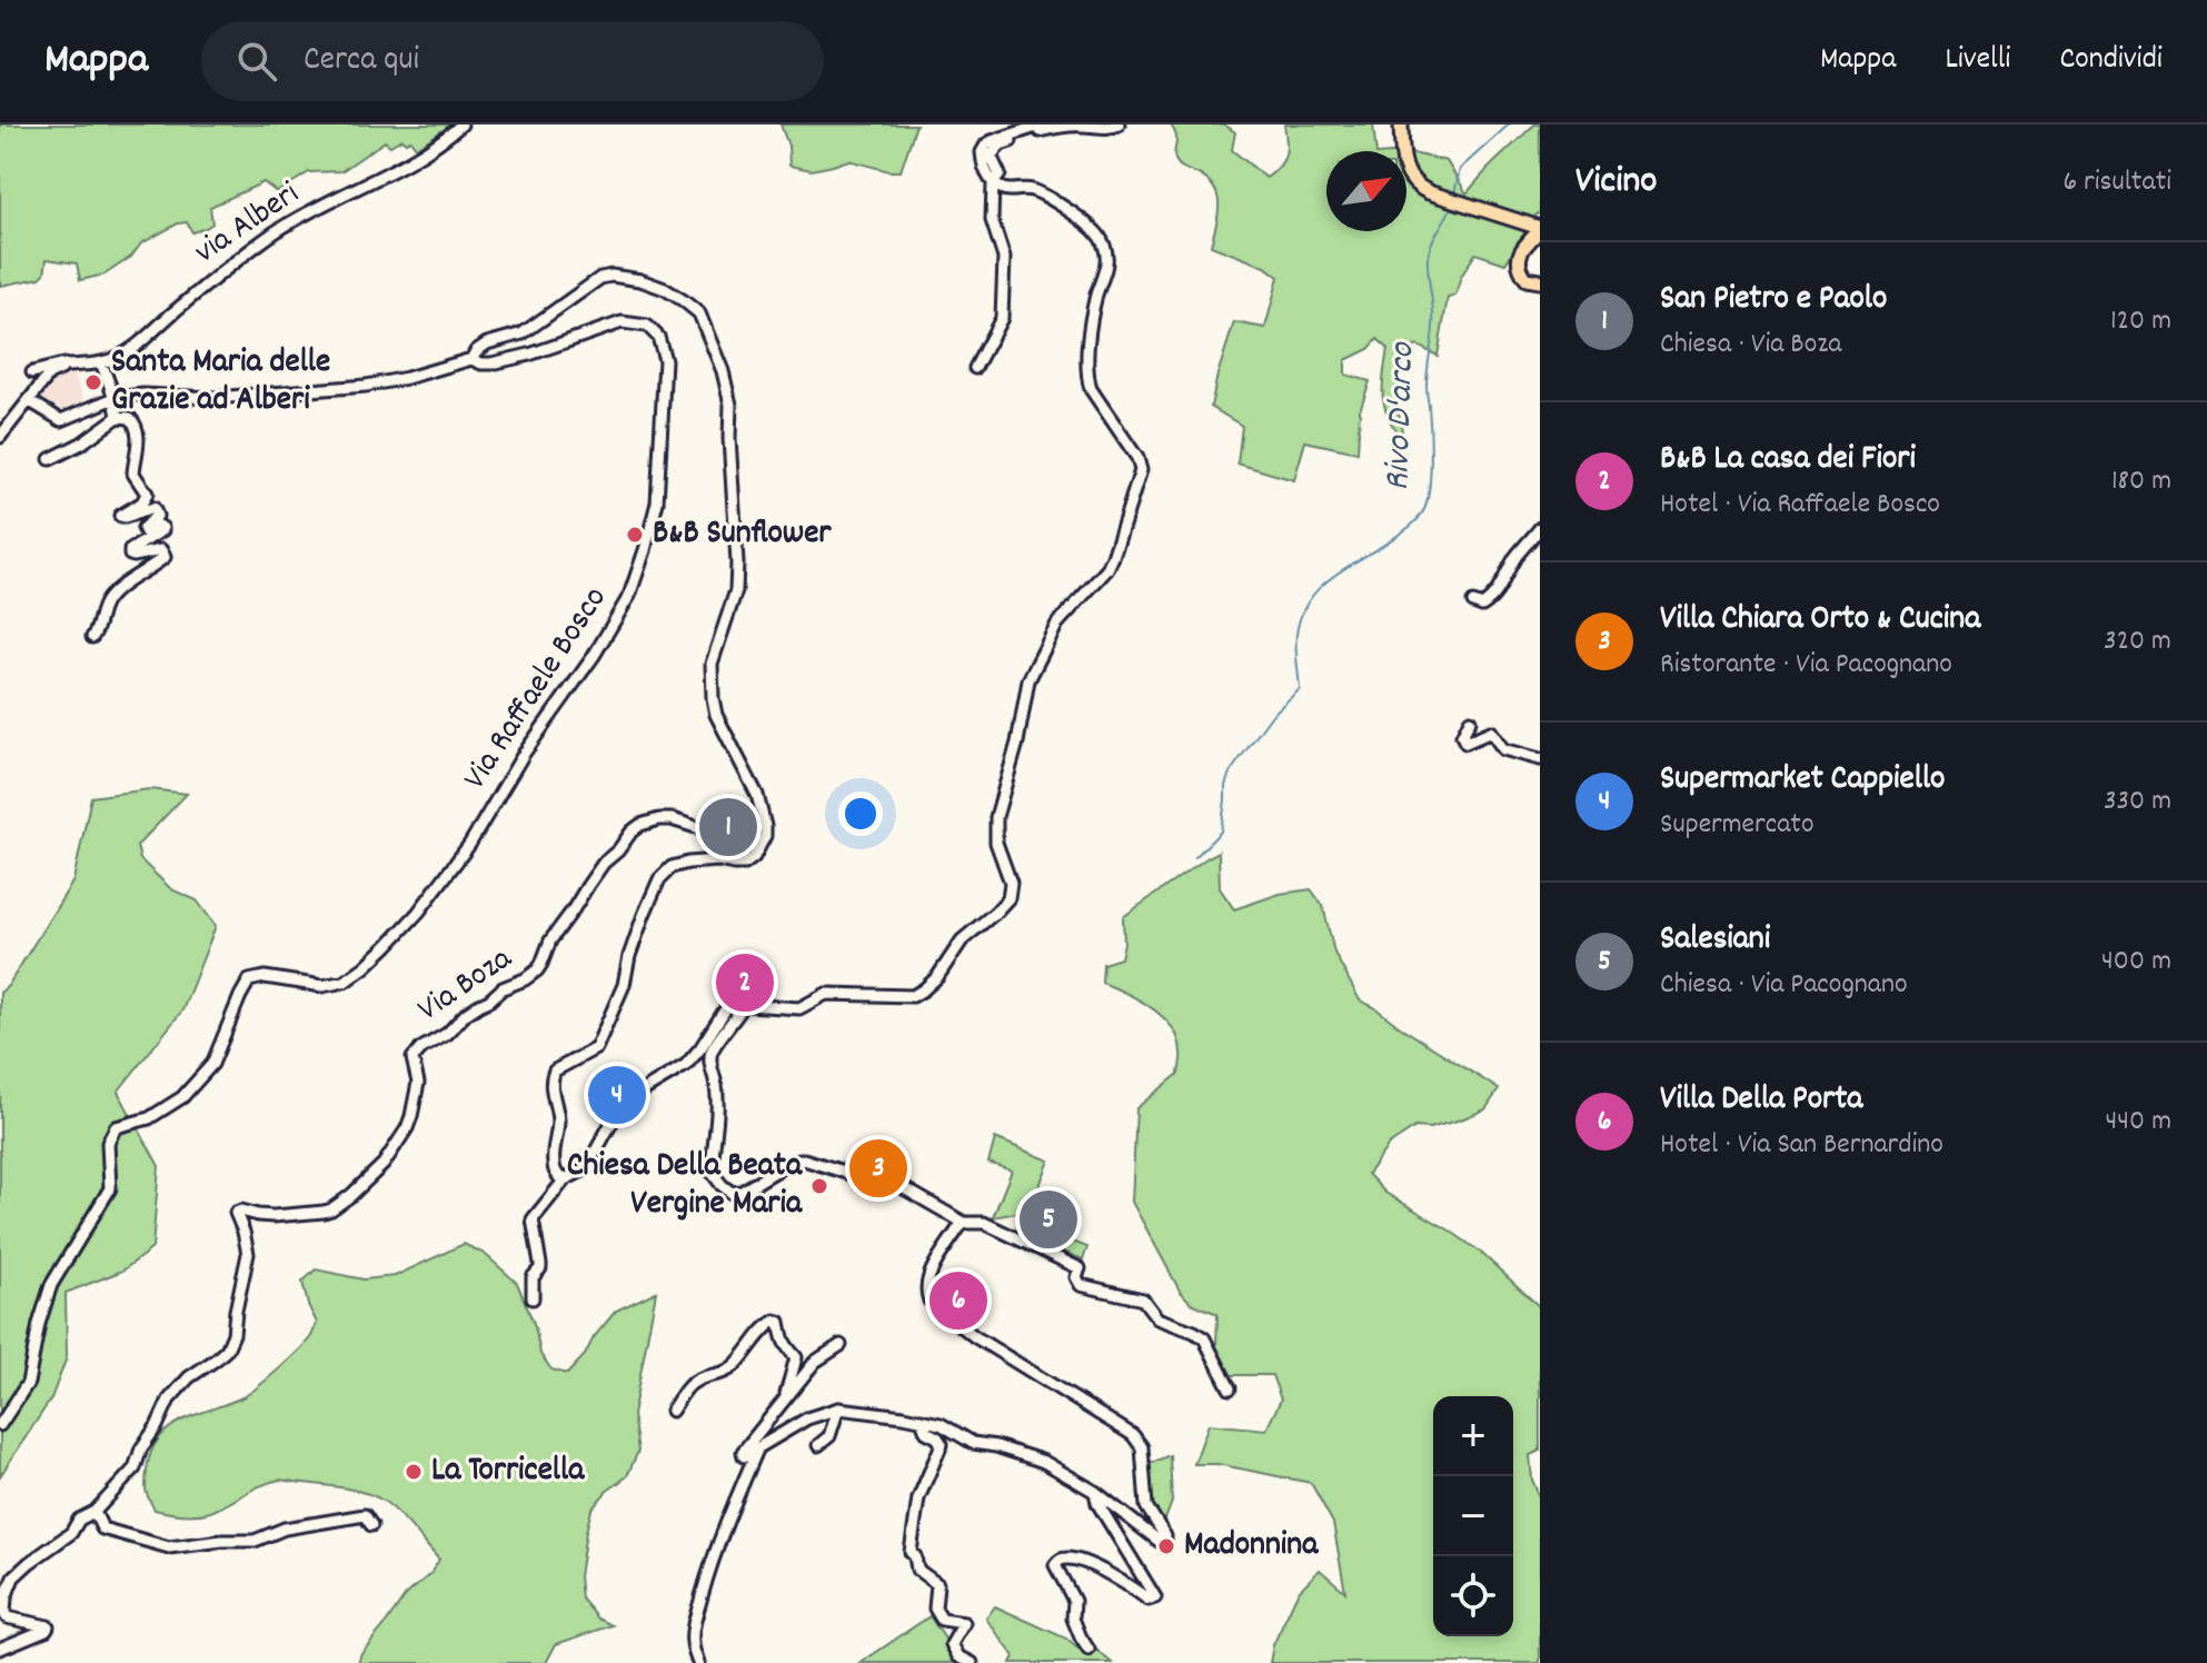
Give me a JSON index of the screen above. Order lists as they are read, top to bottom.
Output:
{
  "streets": {
    "street": ["via Alberi", "Via Raffaele Bosco", "Via Boza"]
  },
  "water": ["Rivo D'arco"],
  "places": [
    "Santa Maria delle Grazie ad Alberi",
    "B&B Sunflower",
    "Chiesa Della Beata Vergine Maria",
    "La Torricella",
    "Madonnina"
  ],
  "north": "top right",
  "page": {
    "header": "Mappa",
    "search": "Cerca qui",
    "nav": ["Mappa", "Livelli", "Condividi"],
    "heading": ["Vicino", "6 risultati"],
    "list": [
      {
        "mark": "1",
        "name": "San Pietro e Paolo",
        "note": "Chiesa · Via Boza",
        "value": "120 m"
      },
      {
        "mark": "2",
        "name": "B&B La casa dei Fiori",
        "note": "Hotel · Via Raffaele Bosco",
        "value": "180 m"
      },
      {
        "mark": "3",
        "name": "Villa Chiara Orto & Cucina",
        "note": "Ristorante · Via Pacognano",
        "value": "320 m"
      },
      {
        "mark": "4",
        "name": "Supermarket Cappiello",
        "note": "Supermercato",
        "value": "330 m"
      },
      {
        "mark": "5",
        "name": "Salesiani",
        "note": "Chiesa · Via Pacognano",
        "value": "400 m"
      },
      {
        "mark": "6",
        "name": "Villa Della Porta",
        "note": "Hotel · Via San Bernardino",
        "value": "440 m"
      }
    ],
    "pins": [
      "1",
      "2",
      "4",
      "3",
      "5",
      "6"
    ],
    "map_buttons": ["+", "−"]
  }
}
